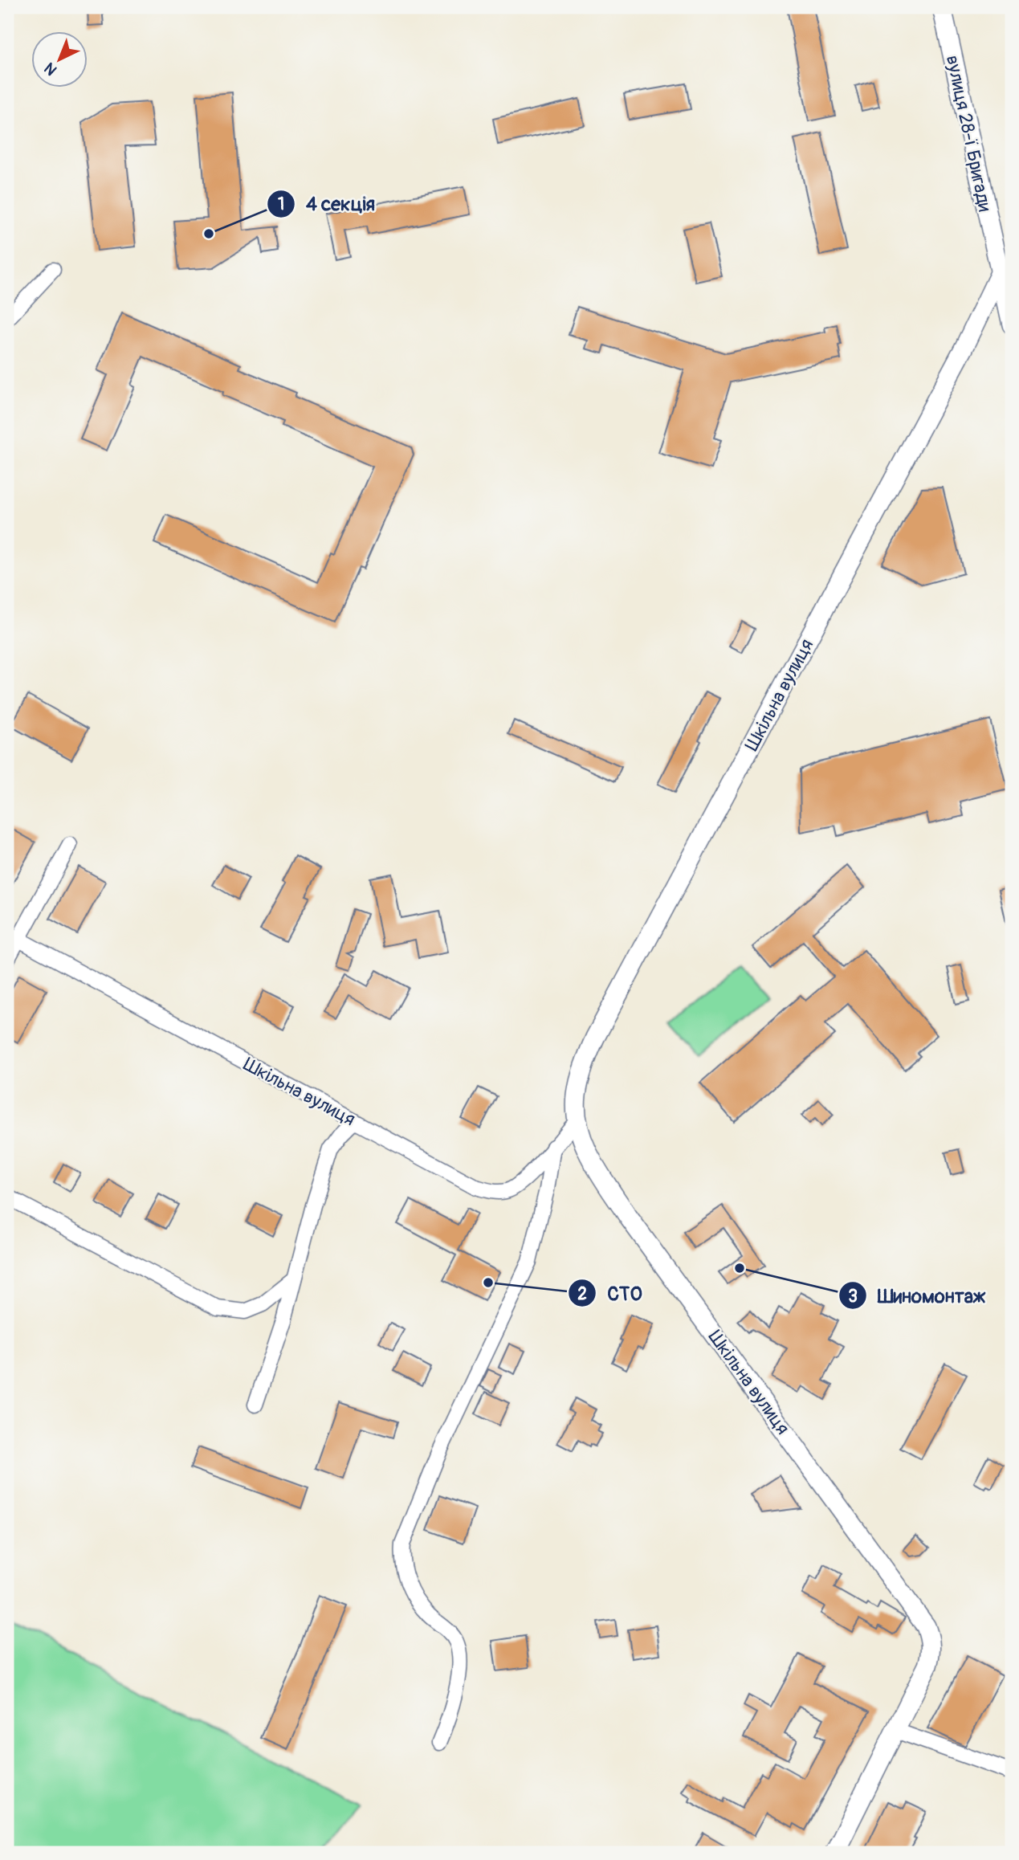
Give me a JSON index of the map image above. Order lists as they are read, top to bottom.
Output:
{
  "streets": {
    "street": ["вулиця 28-ї Бригади", "Шкільна вулиця"]
  },
  "crossings": [
    ["вулиця 28-ї Бригади", "Шкільна вулиця"]
  ],
  "places": ["4 секція", "Шиномонтаж", "СТО"],
  "north": "bottom left"
}
